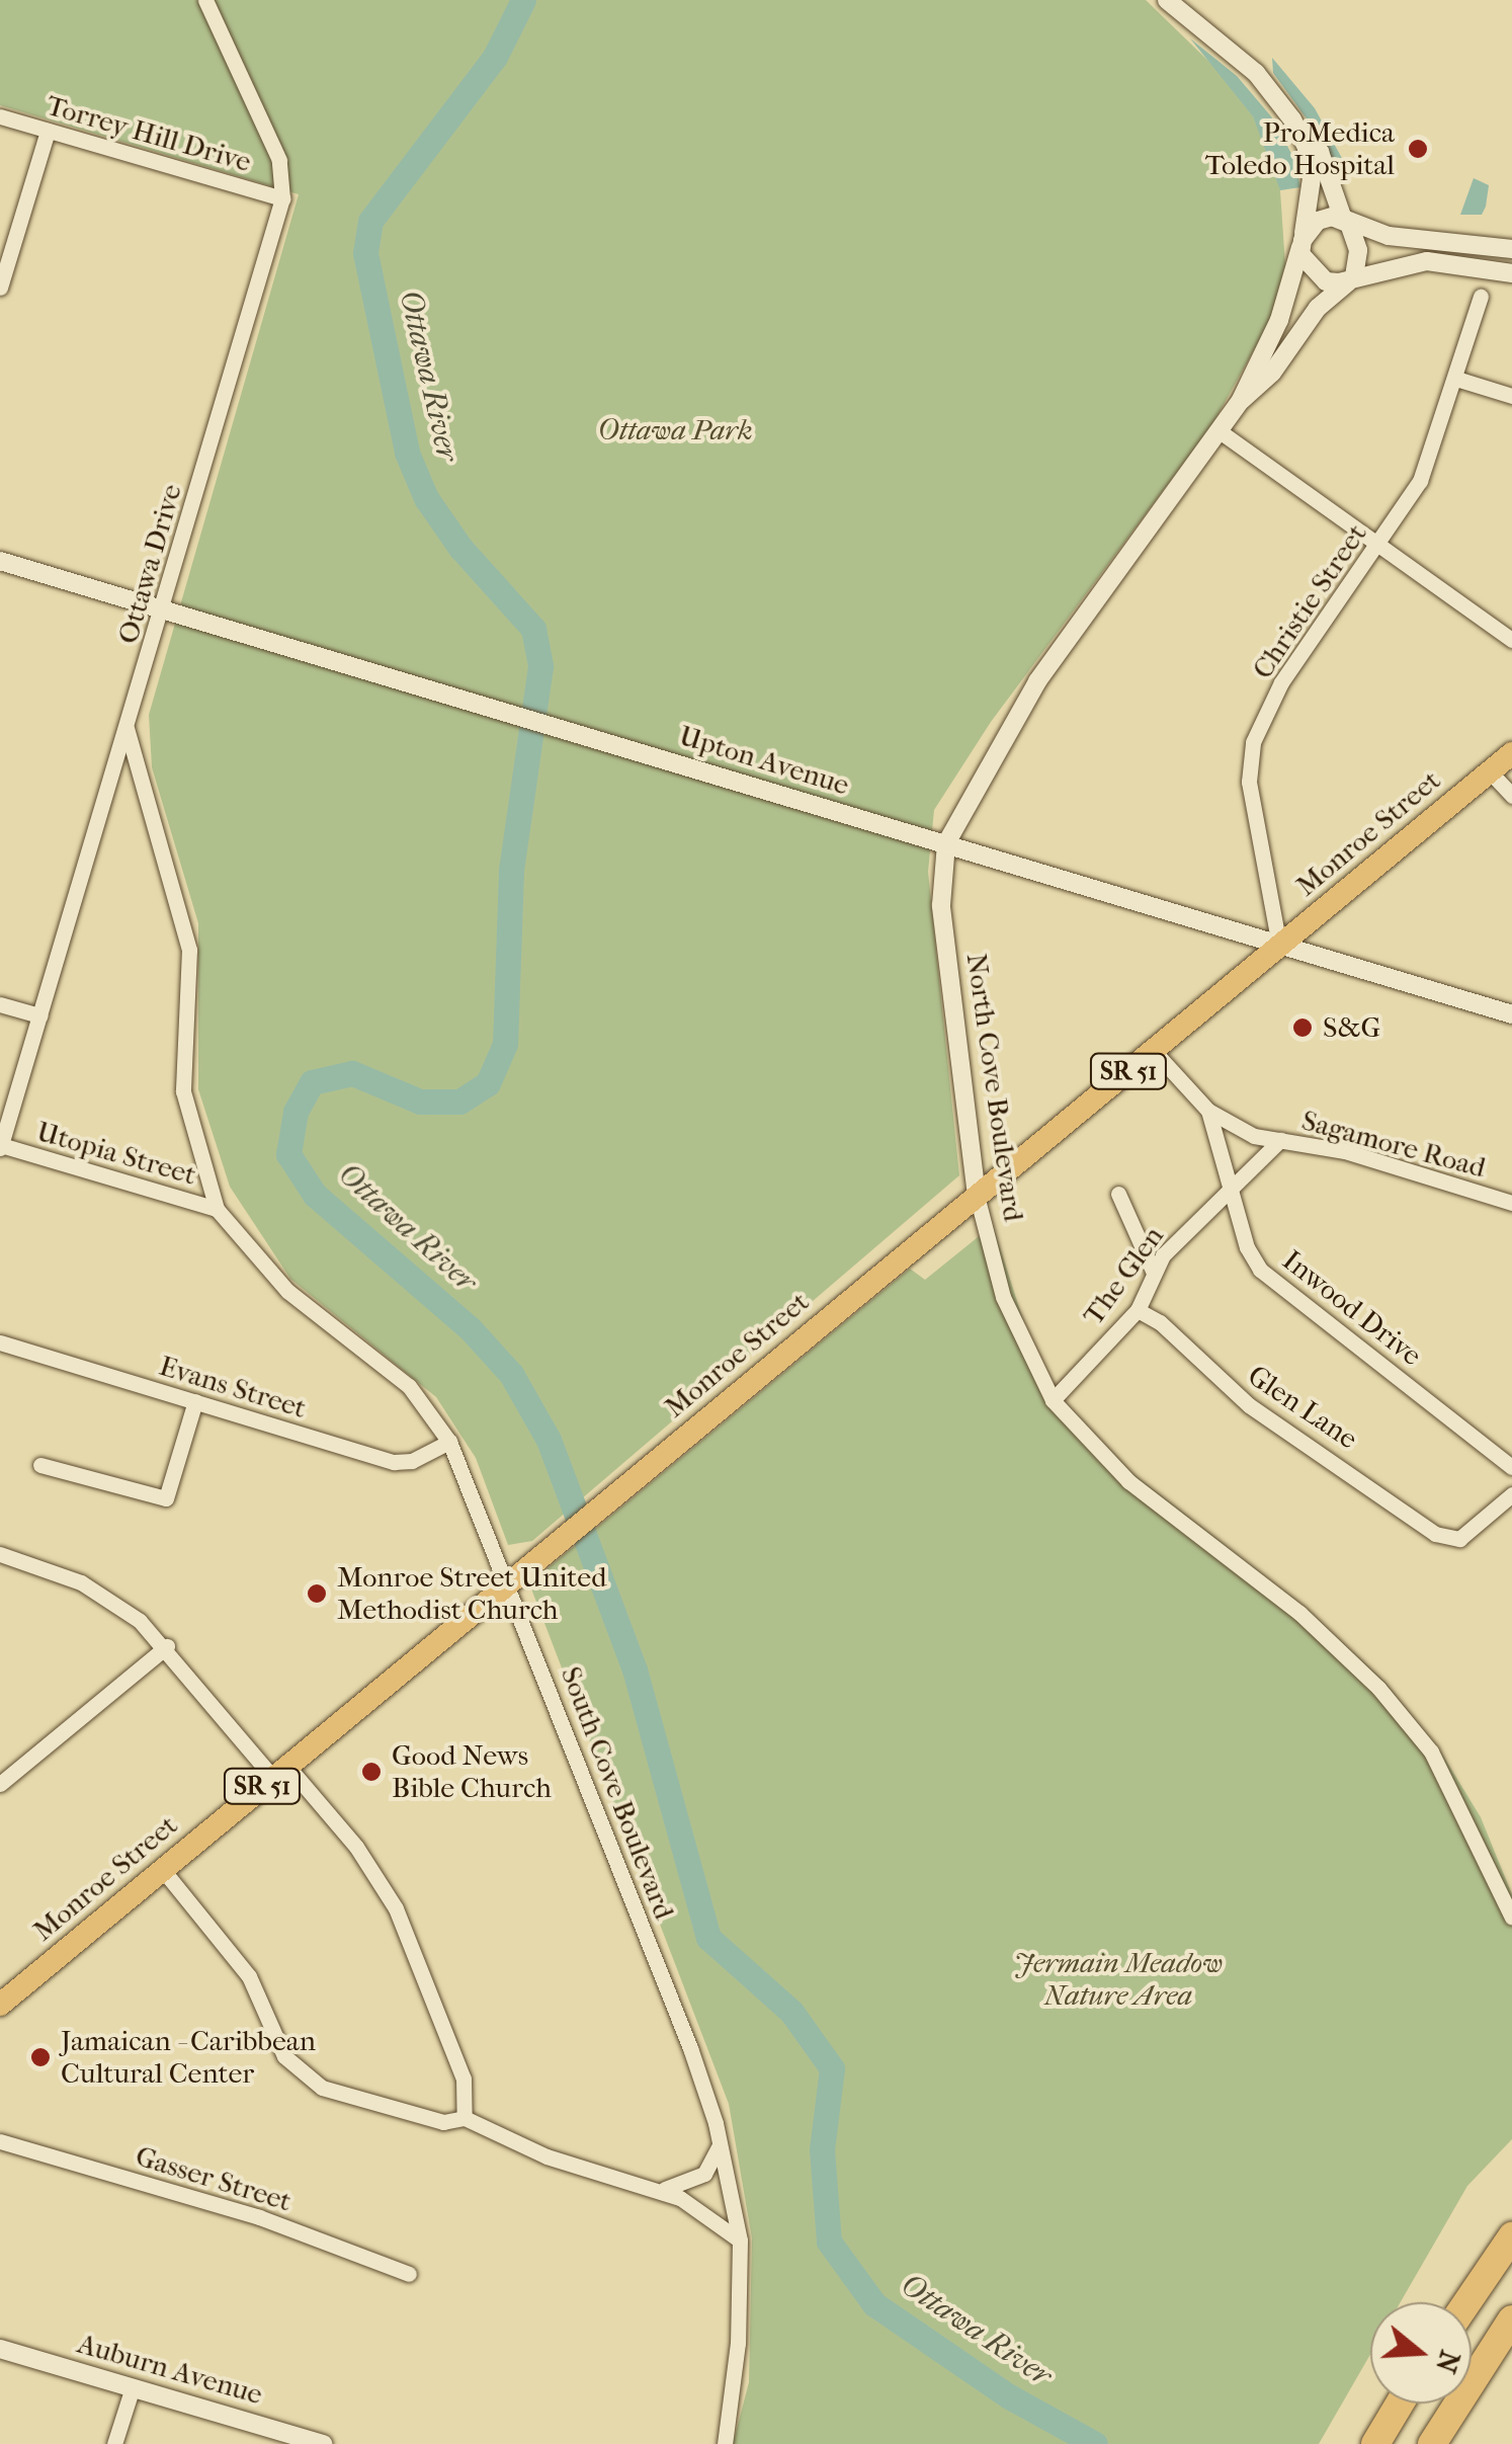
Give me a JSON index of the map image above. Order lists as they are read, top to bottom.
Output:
{
  "streets": {
    "main road": ["Monroe Street", "SR 51"],
    "street": [
      "Torrey Hill Drive",
      "Ottawa Drive",
      "Christie Street",
      "Upton Avenue",
      "North Cove Boulevard",
      "Sagamore Road",
      "Utopia Street",
      "The Glen",
      "Inwood Drive",
      "Evans Street",
      "Glen Lane",
      "South Cove Boulevard",
      "Gasser Street",
      "Auburn Avenue"
    ]
  },
  "crossings": [
    ["Torrey Hill Drive", "Ottawa Drive"],
    ["Ottawa Drive", "Upton Avenue"],
    ["Ottawa Drive", "Utopia Street"],
    ["Ottawa Drive", "South Cove Boulevard"],
    ["Christie Street", "Upton Avenue"],
    ["Christie Street", "Monroe Street"],
    ["Upton Avenue", "Monroe Street"],
    ["Upton Avenue", "North Cove Boulevard"],
    ["Monroe Street", "North Cove Boulevard"],
    ["Monroe Street", "Inwood Drive"],
    ["Monroe Street", "South Cove Boulevard"],
    ["North Cove Boulevard", "The Glen"],
    ["Sagamore Road", "The Glen"],
    ["Sagamore Road", "Inwood Drive"],
    ["Utopia Street", "South Cove Boulevard"],
    ["The Glen", "Inwood Drive"],
    ["The Glen", "Glen Lane"],
    ["Evans Street", "South Cove Boulevard"]
  ],
  "water": ["Ottawa River"],
  "parks": ["Ottawa Park", "Jermain Meadow Nature Area"],
  "places": [
    "ProMedica Toledo Hospital",
    "S&G",
    "Monroe Street United Methodist Church",
    "Good News Bible Church",
    "Jamaican - Caribbean Cultural Center"
  ],
  "north": "right"
}
